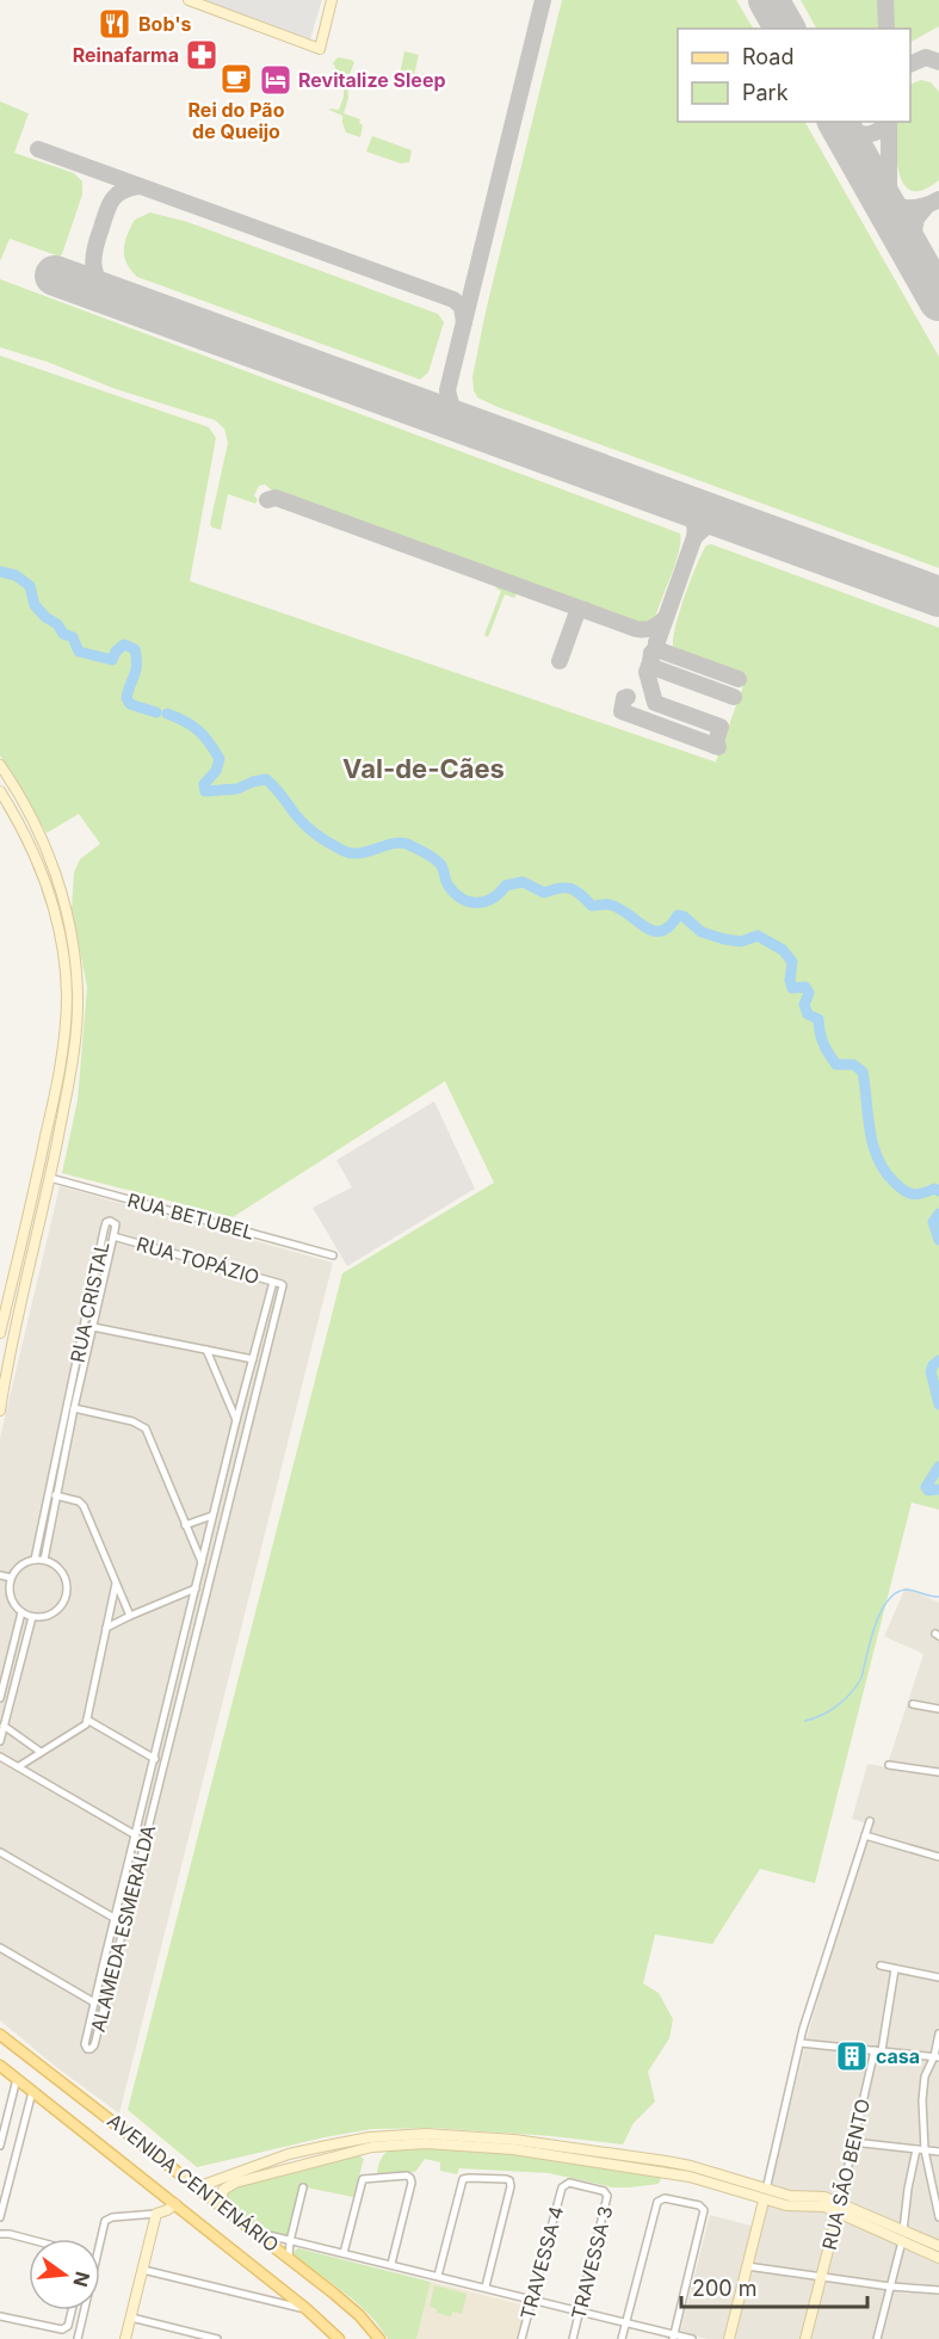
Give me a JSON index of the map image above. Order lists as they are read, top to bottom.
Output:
{
  "streets": {
    "main road": ["AVENIDA CENTENÁRIO"],
    "street": [
      "RUA BETUBEL",
      "RUA TOPÁZIO",
      "RUA CRISTAL",
      "ALAMEDA ESMERALDA",
      "RUA SÃO BENTO",
      "TRAVESSA 4",
      "TRAVESSA 3"
    ]
  },
  "crossings": [
    ["RUA TOPÁZIO", "RUA CRISTAL"],
    ["RUA TOPÁZIO", "ALAMEDA ESMERALDA"],
    ["TRAVESSA 4", "TRAVESSA 3"]
  ],
  "districts": ["Val-de-Cães"],
  "places": {
    "restaurant": ["Bob's"],
    "pharmacy": ["Reinafarma"],
    "cafe": ["Rei do Pão de Queijo"],
    "hotel": ["Revitalize Sleep"],
    "building": ["casa"]
  },
  "legend": ["Road", "Park"],
  "scale_bar": "200 m",
  "north": "right"
}
